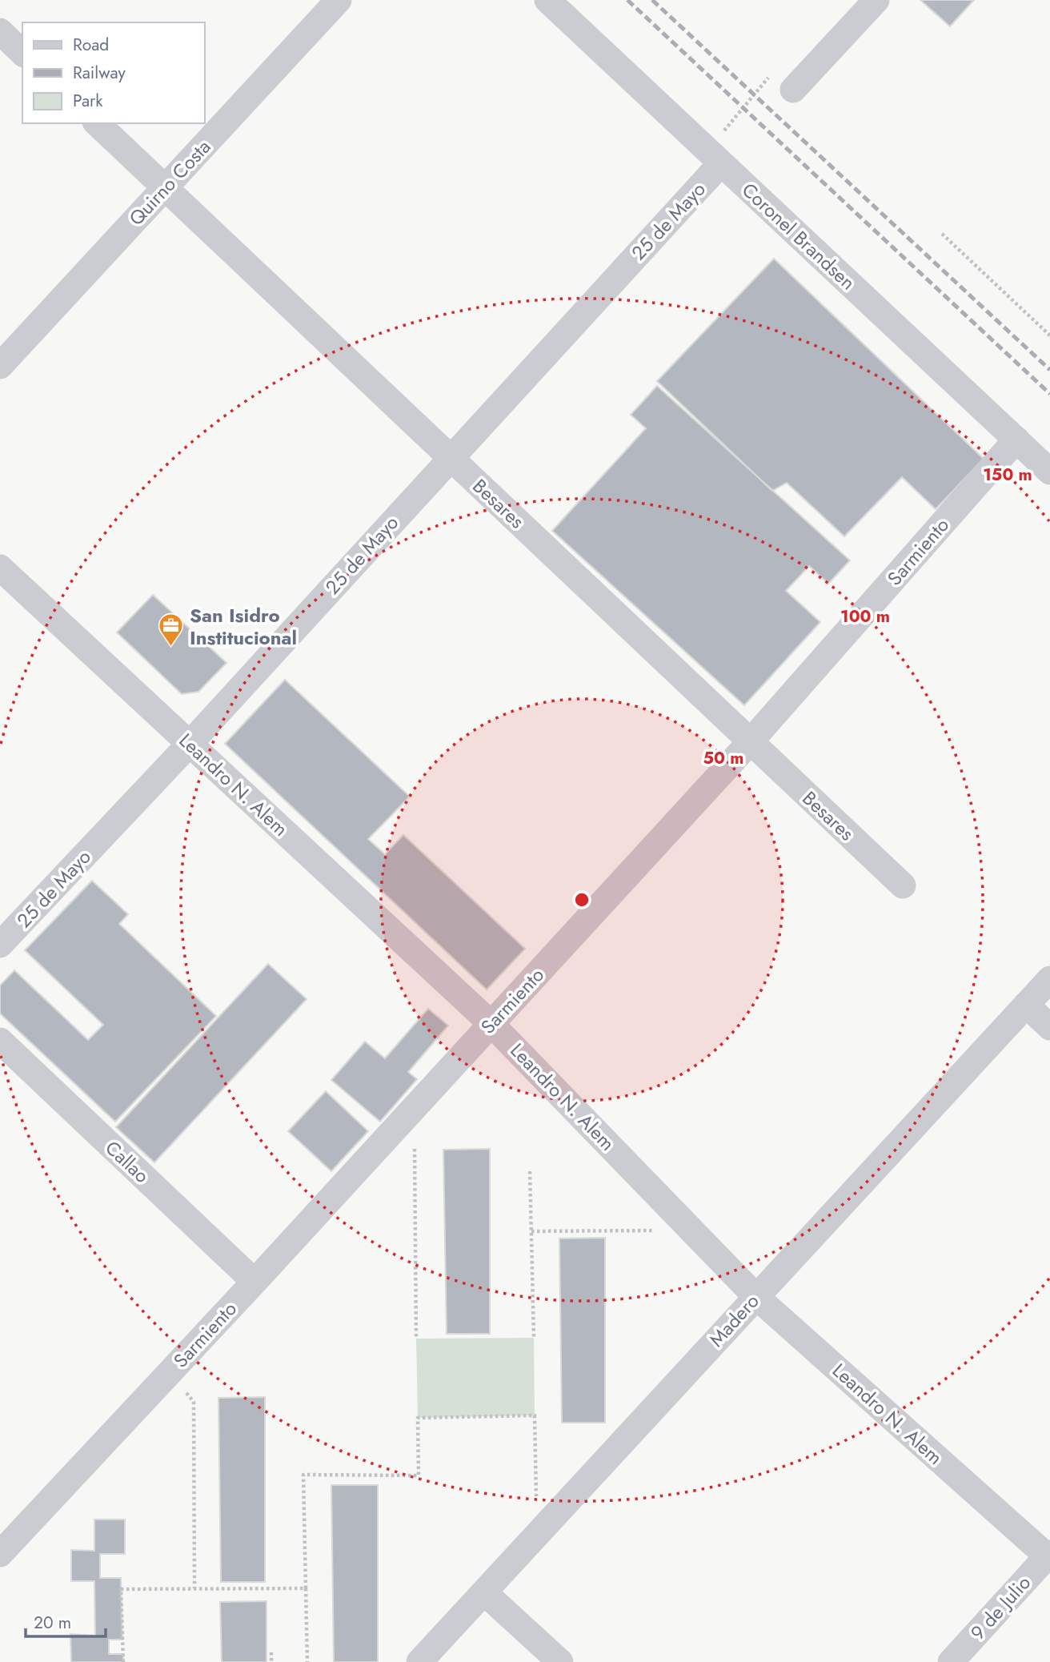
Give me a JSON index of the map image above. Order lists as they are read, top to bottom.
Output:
{
  "streets": {
    "street": [
      "Quirno Costa",
      "25 de Mayo",
      "Coronel Brandsen",
      "Besares",
      "Sarmiento",
      "Leandro N. Alem",
      "Callao",
      "Madero",
      "9 de Julio"
    ]
  },
  "crossings": [
    ["Quirno Costa", "Besares"],
    ["25 de Mayo", "Coronel Brandsen"],
    ["25 de Mayo", "Besares"],
    ["25 de Mayo", "Leandro N. Alem"],
    ["Coronel Brandsen", "Sarmiento"],
    ["Besares", "Sarmiento"],
    ["Sarmiento", "Leandro N. Alem"],
    ["Sarmiento", "Callao"],
    ["Leandro N. Alem", "Madero"],
    ["Leandro N. Alem", "9 de Julio"]
  ],
  "places": {
    "office": ["San Isidro Institucional"]
  },
  "legend": ["Road", "Railway", "Park"],
  "scale_bar": "20 m",
  "rings": ["150 m", "100 m", "50 m"]
}
